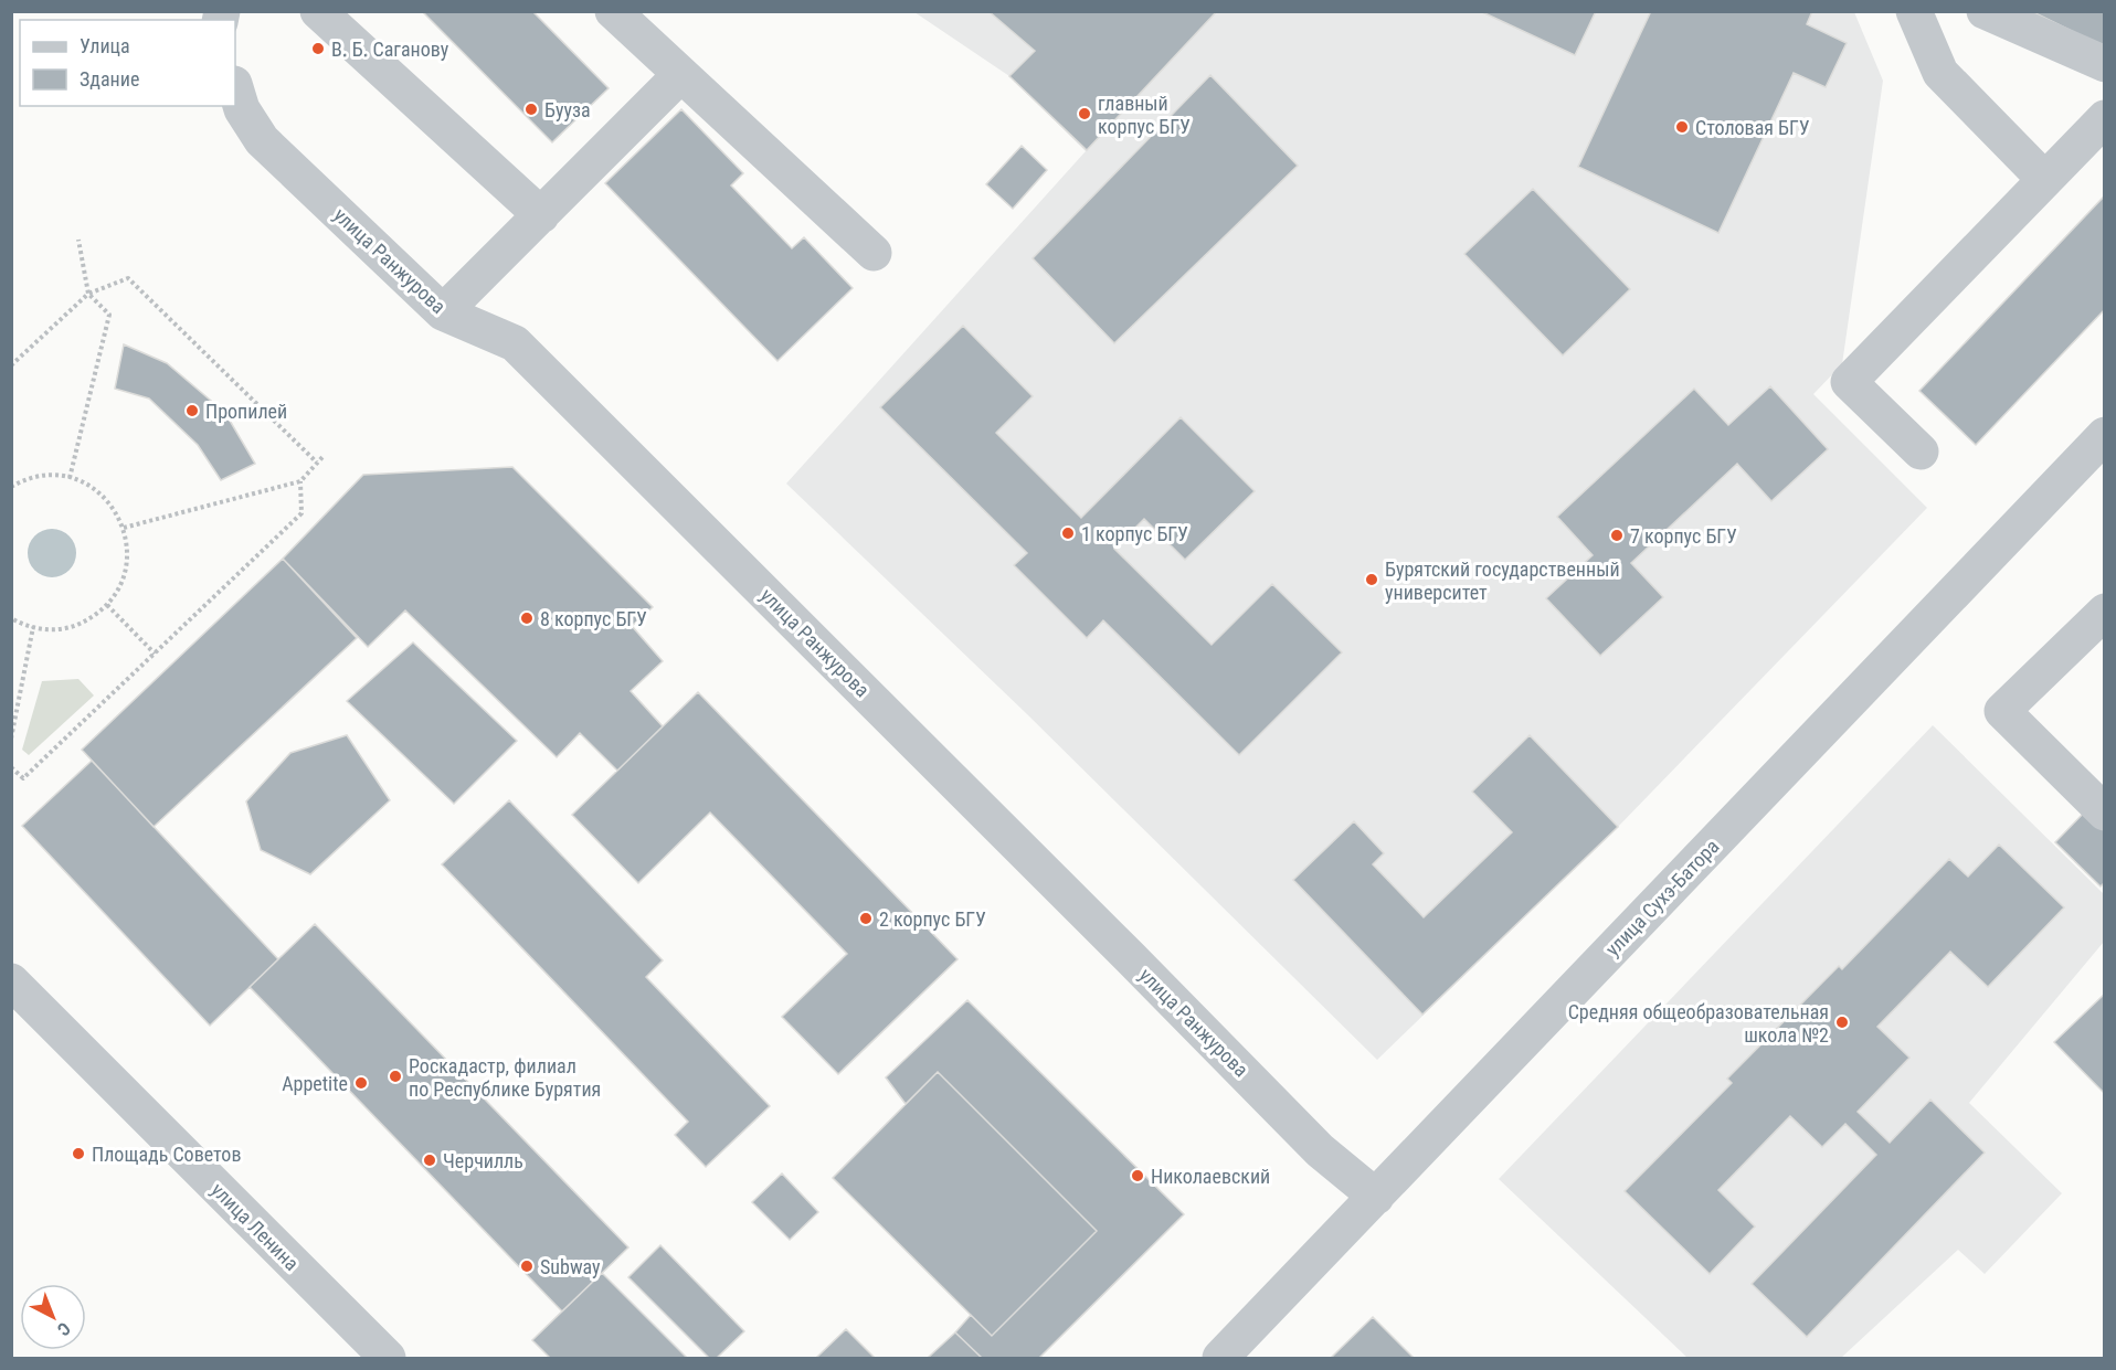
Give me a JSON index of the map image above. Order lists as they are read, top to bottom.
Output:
{
  "streets": {
    "street": ["улица Ранжурова", "улица Сухэ-Батора", "улица Ленина"]
  },
  "crossings": [
    ["улица Ранжурова", "улица Сухэ-Батора"]
  ],
  "places": [
    "В. Б. Саганову",
    "Бууза",
    "главный корпус БГУ",
    "Столовая БГУ",
    "Пропилей",
    "1 корпус БГУ",
    "7 корпус БГУ",
    "Бурятский государственный университет",
    "8 корпус БГУ",
    "2 корпус БГУ",
    "Средняя общеобразовательная школа №2",
    "Роскадастр, филиал по Республике Бурятия",
    "Appetite",
    "Площадь Советов",
    "Черчилль",
    "Николаевский",
    "Subway"
  ],
  "legend": ["Улица", "Здание"],
  "north": "bottom right"
}
